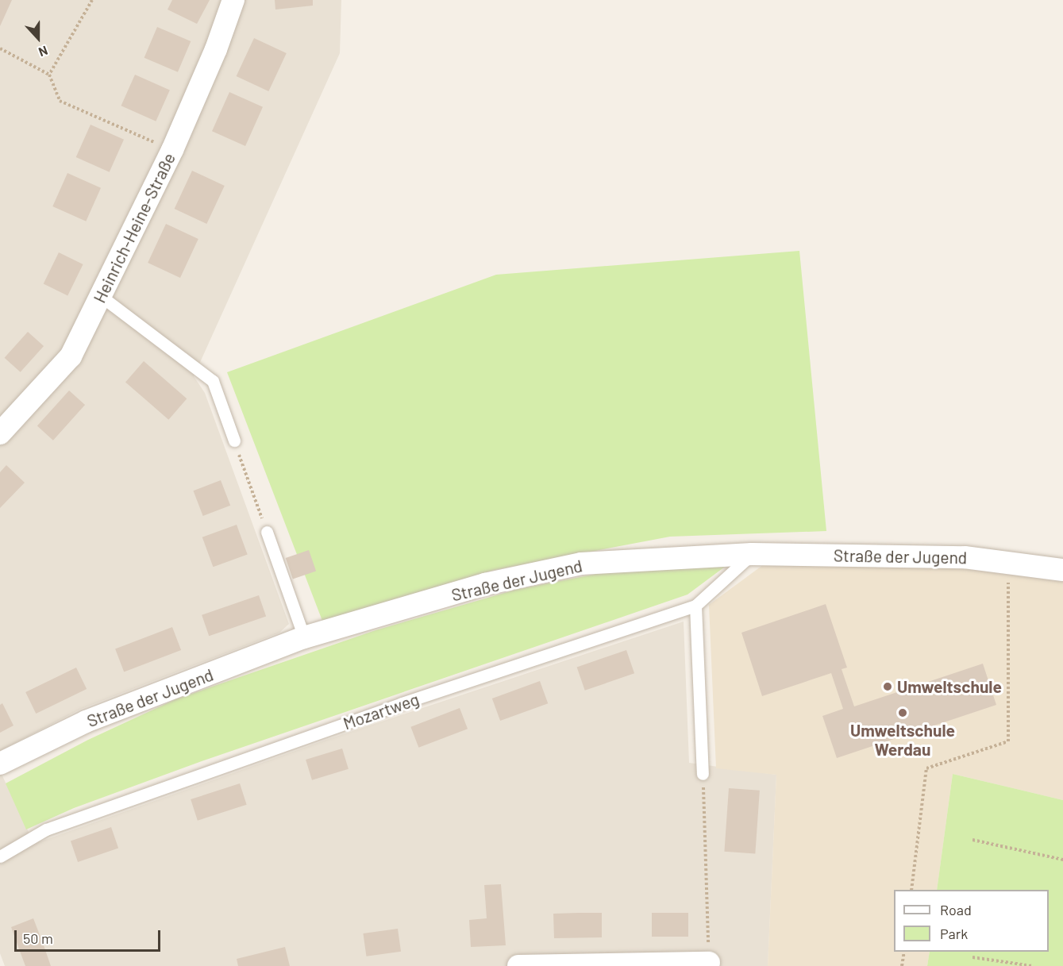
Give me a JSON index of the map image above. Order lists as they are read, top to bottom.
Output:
{
  "streets": {
    "street": ["Heinrich-Heine-Straße", "Straße der Jugend"],
    "lane": ["Mozartweg"]
  },
  "crossings": [
    ["Straße der Jugend", "Mozartweg"]
  ],
  "places": ["Umweltschule", "Umweltschule Werdau"],
  "legend": ["Road", "Park"],
  "scale_bar": "50 m",
  "north": "bottom"
}
